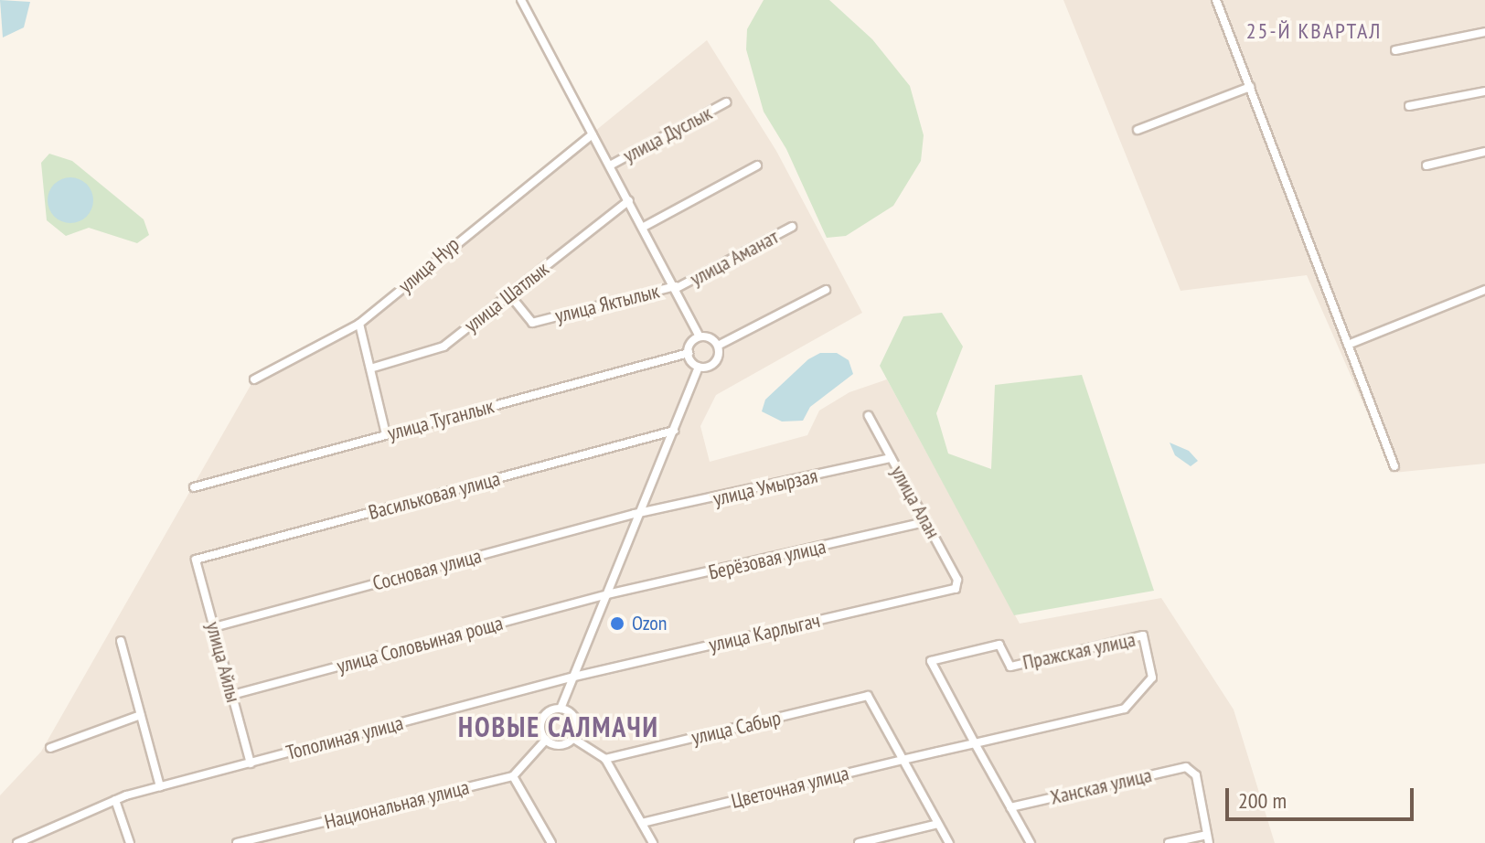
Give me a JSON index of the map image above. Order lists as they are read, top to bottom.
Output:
{
  "streets": {
    "street": [
      "улица Дуслык",
      "улица Аманат",
      "улица Нур",
      "улица Шатлык",
      "улица Яктылык",
      "улица Туганлык",
      "улица Умырзая",
      "Васильковая улица",
      "улица Алан",
      "Берёзовая улица",
      "Сосновая улица",
      "улица Карлыгач",
      "улица Соловьиная роща",
      "Пражская улица",
      "улица Айлы",
      "улица Сабыр",
      "Тополиная улица",
      "Ханская улица",
      "Цветочная улица",
      "Национальная улица"
    ]
  },
  "crossings": [
    ["улица Аманат", "улица Яктылык"],
    ["улица Шатлык", "улица Яктылык"],
    ["улица Умырзая", "улица Алан"],
    ["улица Умырзая", "Сосновая улица"],
    ["Васильковая улица", "улица Айлы"],
    ["улица Алан", "Берёзовая улица"],
    ["улица Алан", "улица Карлыгач"],
    ["Берёзовая улица", "улица Соловьиная роща"],
    ["Сосновая улица", "улица Айлы"],
    ["улица Карлыгач", "Тополиная улица"],
    ["улица Соловьиная роща", "улица Айлы"],
    ["Пражская улица", "Ханская улица"],
    ["Пражская улица", "Цветочная улица"],
    ["улица Айлы", "Тополиная улица"],
    ["улица Сабыр", "Цветочная улица"]
  ],
  "districts": ["25-Й КВАРТАЛ", "НОВЫЕ САЛМАЧИ"],
  "places": ["Ozon"],
  "scale_bar": "200 m"
}
